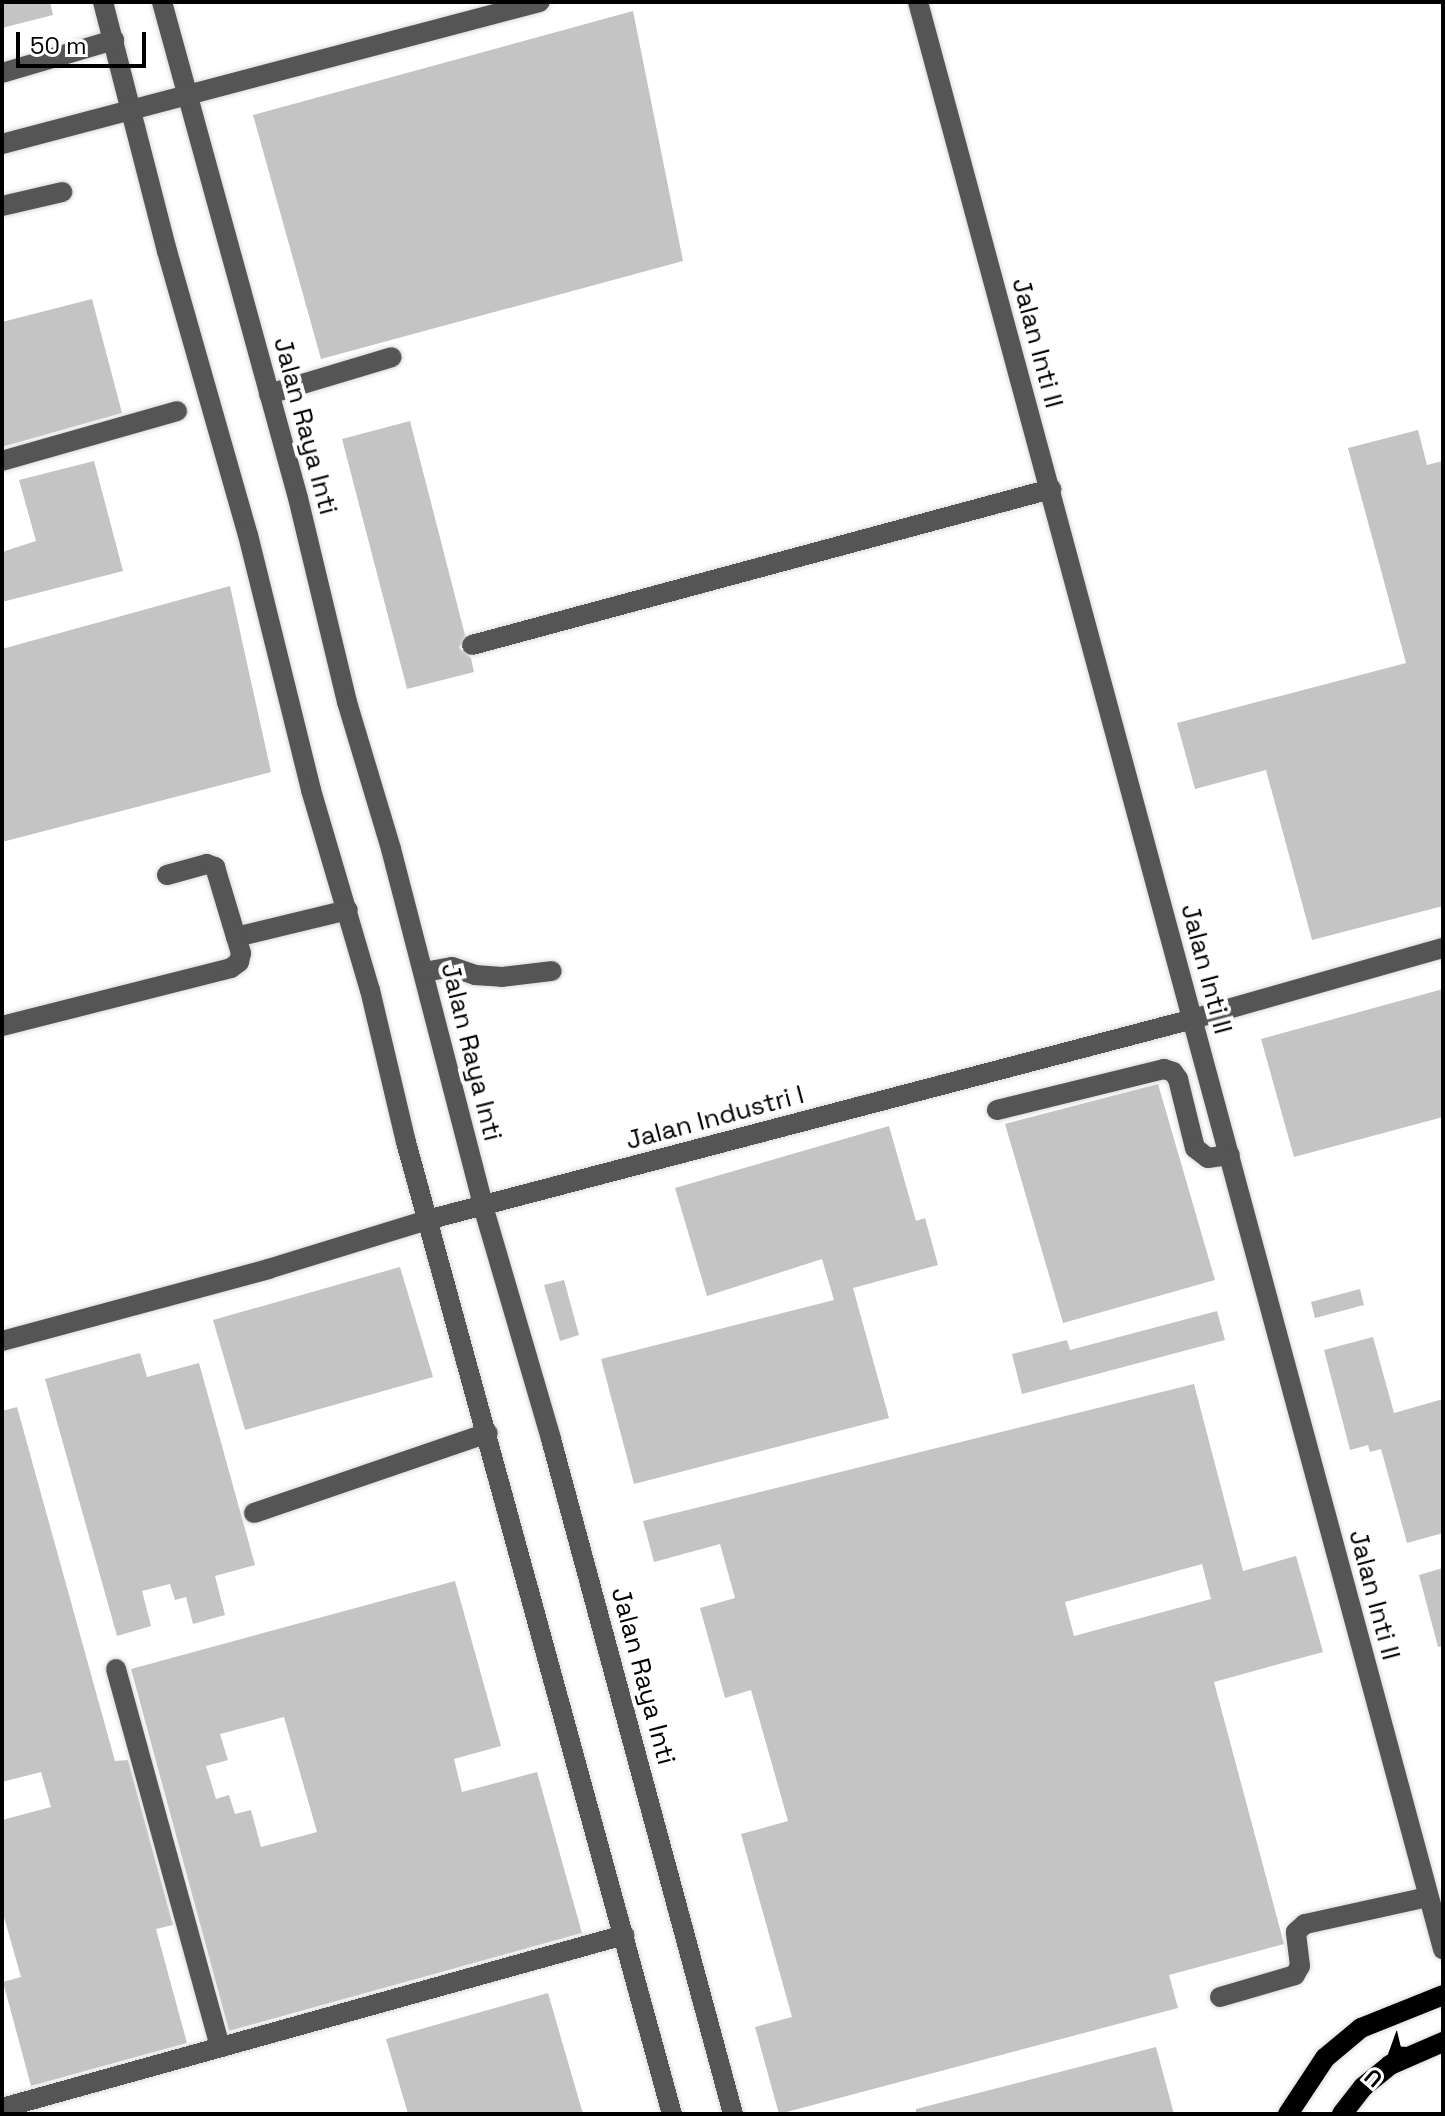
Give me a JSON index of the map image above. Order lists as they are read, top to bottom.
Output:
{
  "streets": {
    "street": ["Jalan Inti II", "Jalan Raya Inti", "Jalan Industri I"]
  },
  "crossings": [
    ["Jalan Inti II", "Jalan Industri I"],
    ["Jalan Raya Inti", "Jalan Industri I"]
  ],
  "scale_bar": "50 m",
  "north": "bottom left"
}
